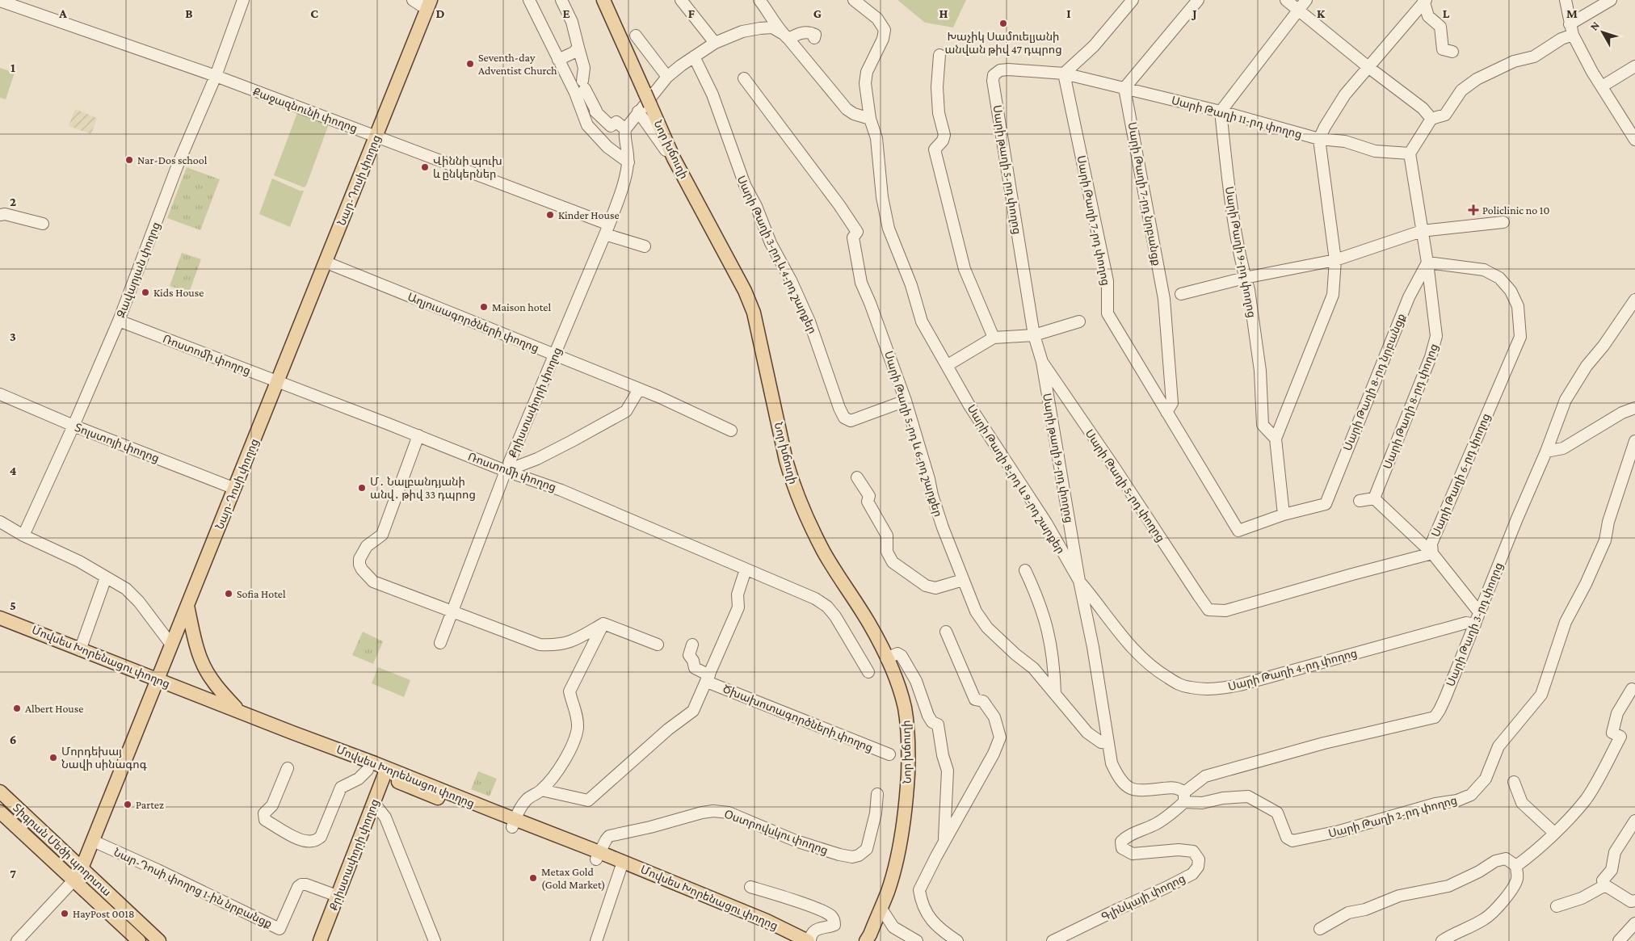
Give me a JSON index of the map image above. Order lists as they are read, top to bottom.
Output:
{
  "streets": {
    "main road": [
      "Նոր խճուղի",
      "Նար-Դոսի փողոց",
      "Քրիստափորի փողոց",
      "Մովսես Խորենացու փողոց",
      "Տիգրան Մեծի պողոտա"
    ],
    "street": [
      "Քաջազնունի փողոց",
      "Սարի Թաղի 11-րդ փողոց",
      "Սարի թաղի 5-րդ փողոց",
      "Սարի Թաղի 7-րդ նրբանցք",
      "Սարի Թաղի 7-րդ փողոց",
      "Սարի Թաղի 9-րդ փողոց",
      "Սարի Թաղի 3-րդ և 4-րդ շարքեր",
      "Զավարյան փողոց",
      "Աղյուսագործների փողոց",
      "Ռոստոմի փողոց",
      "Սարի Թաղի 8-րդ նրբանցք",
      "Սարի Թաղի 8-րդ փողոց",
      "Սարի Թաղի 5-րդ և 6-րդ շարքեր",
      "Տոլստոյի փողոց",
      "Սարի թաղի 9-րդ փողոց",
      "Սարի Թաղի 6-րդ փողոց",
      "Սարի Թաղի 8-րդ և 9-րդ շարքեր",
      "Սարի Թաղի 5-րդ փողոց",
      "Սարի Թաղի 3-րդ փողոց",
      "Սարի Թաղի 4-րդ փողոց",
      "Ծխախոտագործների փողոց",
      "Սարի Թաղի 2-րդ փողոց",
      "Օստրովսկու փողոց",
      "Նար-Դոսի փողոց 1-ին նրբանցք",
      "Գլինկայի փողոց"
    ]
  },
  "crossings": [
    ["Քաջազնունի փողոց", "Նար-Դոսի փողոց"],
    ["Քաջազնունի փողոց", "Զավարյան փողոց"],
    ["Քաջազնունի փողոց", "Քրիստափորի փողոց"],
    ["Սարի Թաղի 11-րդ փողոց", "Սարի թաղի 5-րդ փողոց"],
    ["Սարի Թաղի 11-րդ փողոց", "Սարի Թաղի 7-րդ նրբանցք"],
    ["Սարի Թաղի 11-րդ փողոց", "Սարի Թաղի 7-րդ փողոց"],
    ["Սարի Թաղի 11-րդ փողոց", "Սարի Թաղի 9-րդ փողոց"],
    ["Սարի Թաղի 11-րդ փողոց", "Սարի Թաղի 8-րդ փողոց"],
    ["Սարի թաղի 5-րդ փողոց", "Սարի Թաղի 7-րդ փողոց"],
    ["Սարի թաղի 5-րդ փողոց", "Սարի թաղի 9-րդ փողոց"],
    ["Նար-Դոսի փողոց", "Աղյուսագործների փողոց"],
    ["Նար-Դոսի փողոց", "Ռոստոմի փողոց"],
    ["Նար-Դոսի փողոց", "Տոլստոյի փողոց"],
    ["Նար-Դոսի փողոց", "Մովսես Խորենացու փողոց"],
    ["Նար-Դոսի փողոց", "Տիգրան Մեծի պողոտա"],
    ["Նար-Դոսի փողոց", "Նար-Դոսի փողոց 1-ին նրբանցք"],
    ["Սարի Թաղի 7-րդ նրբանցք", "Սարի Թաղի 7-րդ փողոց"],
    ["Սարի Թաղի 7-րդ փողոց", "Սարի Թաղի 8-րդ նրբանցք"],
    ["Սարի Թաղի 3-րդ և 4-րդ շարքեր", "Սարի Թաղի 5-րդ և 6-րդ շարքեր"],
    ["Զավարյան փողոց", "Ռոստոմի փողոց"],
    ["Զավարյան փողոց", "Տոլստոյի փողոց"],
    ["Աղյուսագործների փողոց", "Քրիստափորի փողոց"],
    ["Ռոստոմի փողոց", "Քրիստափորի փողոց"],
    ["Սարի Թաղի 8-րդ նրբանցք", "Սարի Թաղի 8-րդ փողոց"],
    ["Սարի Թաղի 8-րդ նրբանցք", "Սարի Թաղի 6-րդ փողոց"],
    ["Քրիստափորի փողոց", "Մովսես Խորենացու փողոց"],
    ["Քրիստափորի փողոց", "Նար-Դոսի փողոց 1-ին նրբանցք"],
    ["Սարի Թաղի 8-րդ փողոց", "Սարի Թաղի 6-րդ փողոց"],
    ["Սարի Թաղի 5-րդ և 6-րդ շարքեր", "Սարի Թաղի 8-րդ և 9-րդ շարքեր"],
    ["Սարի թաղի 9-րդ փողոց", "Սարի Թաղի 8-րդ և 9-րդ շարքեր"],
    ["Սարի թաղի 9-րդ փողոց", "Սարի Թաղի 5-րդ փողոց"],
    ["Սարի թաղի 9-րդ փողոց", "Սարի Թաղի 4-րդ փողոց"],
    ["Սարի Թաղի 6-րդ փողոց", "Սարի Թաղի 5-րդ փողոց"],
    ["Սարի Թաղի 8-րդ և 9-րդ շարքեր", "Սարի Թաղի 3-րդ փողոց"],
    ["Սարի Թաղի 8-րդ և 9-րդ շարքեր", "Սարի Թաղի 4-րդ փողոց"],
    ["Սարի Թաղի 8-րդ և 9-րդ շարքեր", "Սարի Թաղի 2-րդ փողոց"],
    ["Սարի Թաղի 8-րդ և 9-րդ շարքեր", "Գլինկայի փողոց"],
    ["Սարի Թաղի 3-րդ փողոց", "Սարի Թաղի 4-րդ փողոց"],
    ["Սարի Թաղի 3-րդ փողոց", "Սարի Թաղի 2-րդ փողոց"],
    ["Սարի Թաղի 3-րդ փողոց", "Գլինկայի փողոց"],
    ["Մովսես Խորենացու փողոց", "Օստրովսկու փողոց"],
    ["Սարի Թաղի 2-րդ փողոց", "Գլինկայի փողոց"]
  ],
  "places": {
    "other": [
      "Խաչիկ Սամուելյանի անվան թիվ 47 դպրոց",
      "Seventh-day Adventist Church",
      "Nar-Dos school",
      "Վիննի պուխ և ընկերներ",
      "Kinder House",
      "Kids House",
      "Maison hotel",
      "Մ․ Նալբանդյանի անվ․ թիվ 33 դպրոց",
      "Sofia Hotel",
      "Albert House",
      "Մորդեխայ Նավի սինագոգ",
      "Partez",
      "Metax Gold (Gold Market)",
      "HayPost 0018"
    ],
    "health": ["Policlinic no 10"]
  },
  "north": "top left",
  "grid": {
    "columns": [
      "A",
      "B",
      "C",
      "D",
      "E",
      "F",
      "G",
      "H",
      "I",
      "J",
      "K",
      "L",
      "M"
    ],
    "rows": [
      "1",
      "2",
      "3",
      "4",
      "5",
      "6",
      "7"
    ]
  }
}
